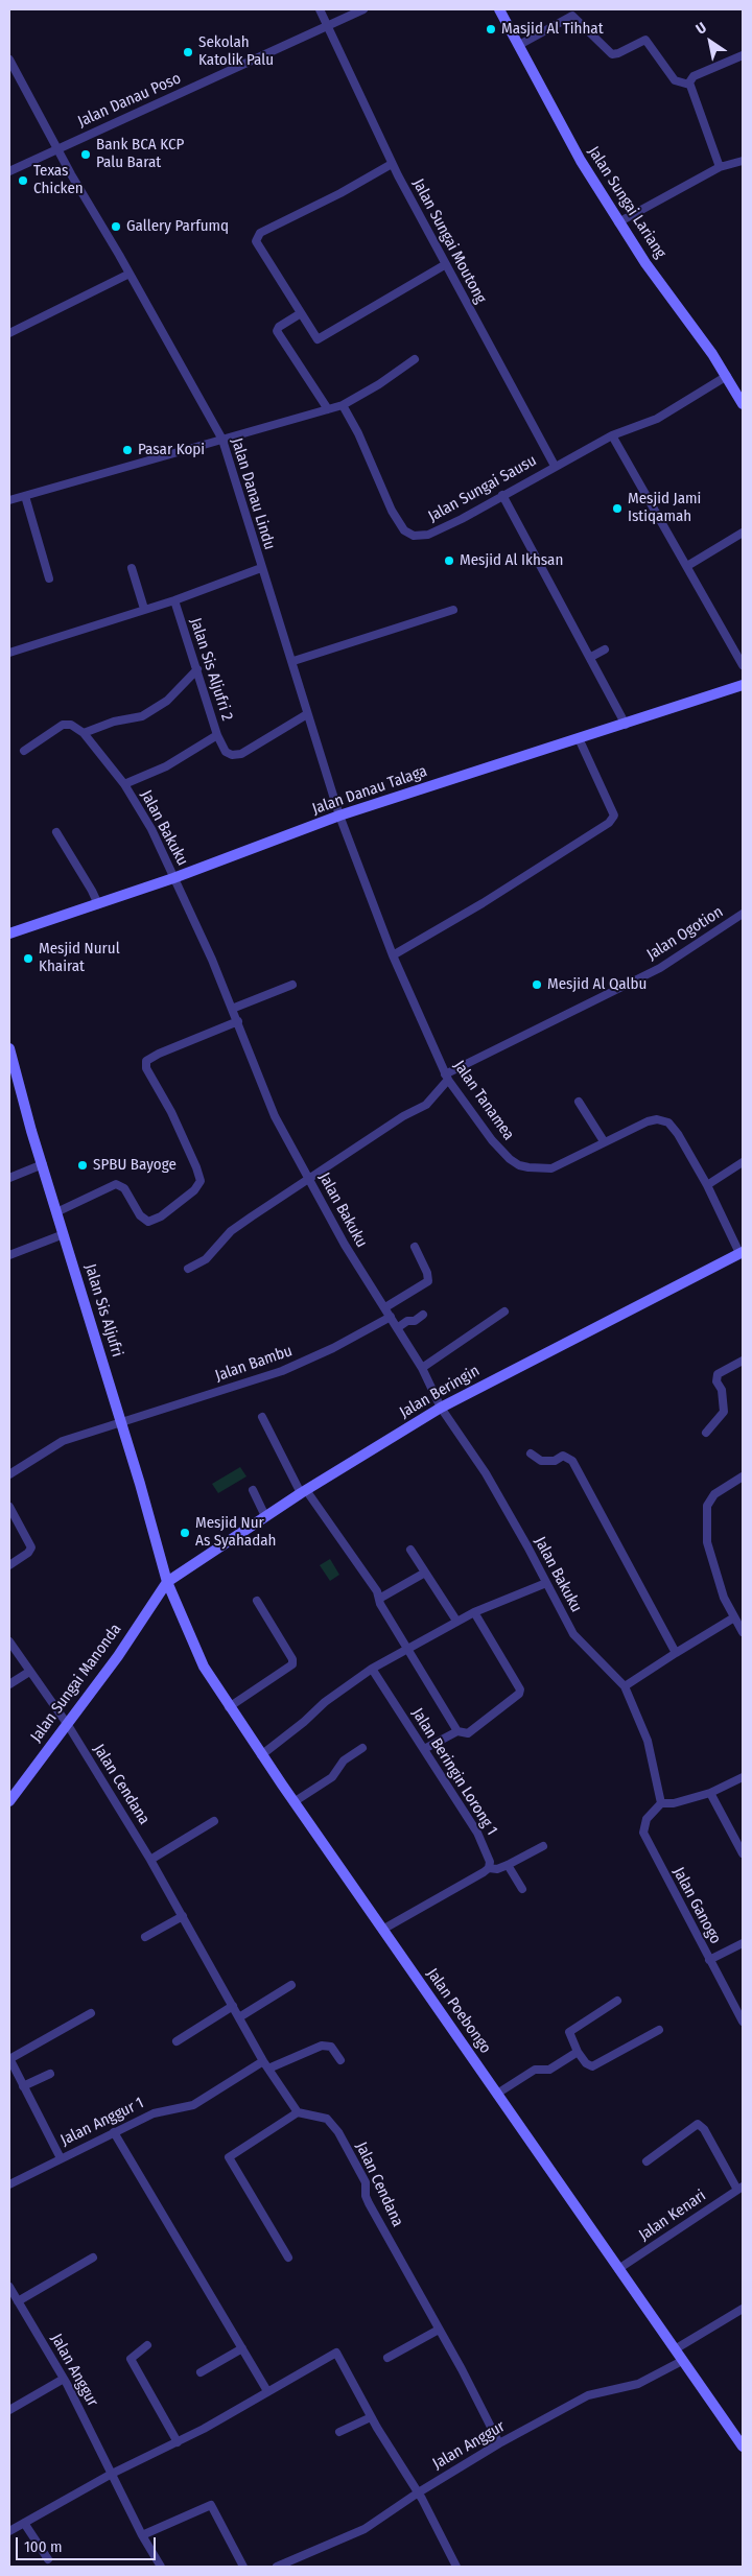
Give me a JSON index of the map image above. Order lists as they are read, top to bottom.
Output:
{
  "streets": {
    "street": [
      "Jalan Danau Poso",
      "Jalan Sungai Lariang",
      "Jalan Sungai Moutong",
      "Jalan Sungai Sausu",
      "Jalan Danau Lindu",
      "Jalan Sis Aljufri 2",
      "Jalan Danau Talaga",
      "Jalan Bakuku",
      "Jalan Ogotion",
      "Jalan Tanamea",
      "Jalan Sis Aljufri",
      "Jalan Bambu",
      "Jalan Beringin",
      "Jalan Sungai Manonda",
      "Jalan Beringin Lorong 1",
      "Jalan Cendana",
      "Jalan Ganogo",
      "Jalan Poebongo",
      "Jalan Anggur 1",
      "Jalan Kenari",
      "Jalan Anggur"
    ]
  },
  "crossings": [
    ["Jalan Danau Poso", "Jalan Sungai Moutong"],
    ["Jalan Danau Poso", "Jalan Danau Lindu"],
    ["Jalan Sungai Lariang", "Jalan Sungai Sausu"],
    ["Jalan Sungai Moutong", "Jalan Sungai Sausu"],
    ["Jalan Danau Lindu", "Jalan Sis Aljufri 2"],
    ["Jalan Danau Lindu", "Jalan Danau Talaga"],
    ["Jalan Danau Lindu", "Jalan Tanamea"],
    ["Jalan Sis Aljufri 2", "Jalan Bakuku"],
    ["Jalan Danau Talaga", "Jalan Bakuku"],
    ["Jalan Danau Talaga", "Jalan Tanamea"],
    ["Jalan Bakuku", "Jalan Bambu"],
    ["Jalan Bakuku", "Jalan Beringin"],
    ["Jalan Bakuku", "Jalan Ganogo"],
    ["Jalan Ogotion", "Jalan Tanamea"],
    ["Jalan Tanamea", "Jalan Beringin"],
    ["Jalan Sis Aljufri", "Jalan Bambu"],
    ["Jalan Sis Aljufri", "Jalan Beringin"],
    ["Jalan Sis Aljufri", "Jalan Sungai Manonda"],
    ["Jalan Sis Aljufri", "Jalan Poebongo"],
    ["Jalan Beringin", "Jalan Sungai Manonda"],
    ["Jalan Beringin", "Jalan Poebongo"],
    ["Jalan Sungai Manonda", "Jalan Cendana"],
    ["Jalan Sungai Manonda", "Jalan Poebongo"],
    ["Jalan Cendana", "Jalan Anggur 1"],
    ["Jalan Cendana", "Jalan Anggur"],
    ["Jalan Poebongo", "Jalan Kenari"],
    ["Jalan Poebongo", "Jalan Anggur"]
  ],
  "places": [
    "Masjid Al Tihhat",
    "Sekolah Katolik Palu",
    "Bank BCA KCP Palu Barat",
    "Texas Chicken",
    "Gallery Parfumq",
    "Pasar Kopi",
    "Mesjid Jami Istiqamah",
    "Mesjid Al Ikhsan",
    "Mesjid Nurul Khairat",
    "Mesjid Al Qalbu",
    "SPBU Bayoge",
    "Mesjid Nur As Syahadah"
  ],
  "scale_bar": "100 m",
  "north": "top left"
}
